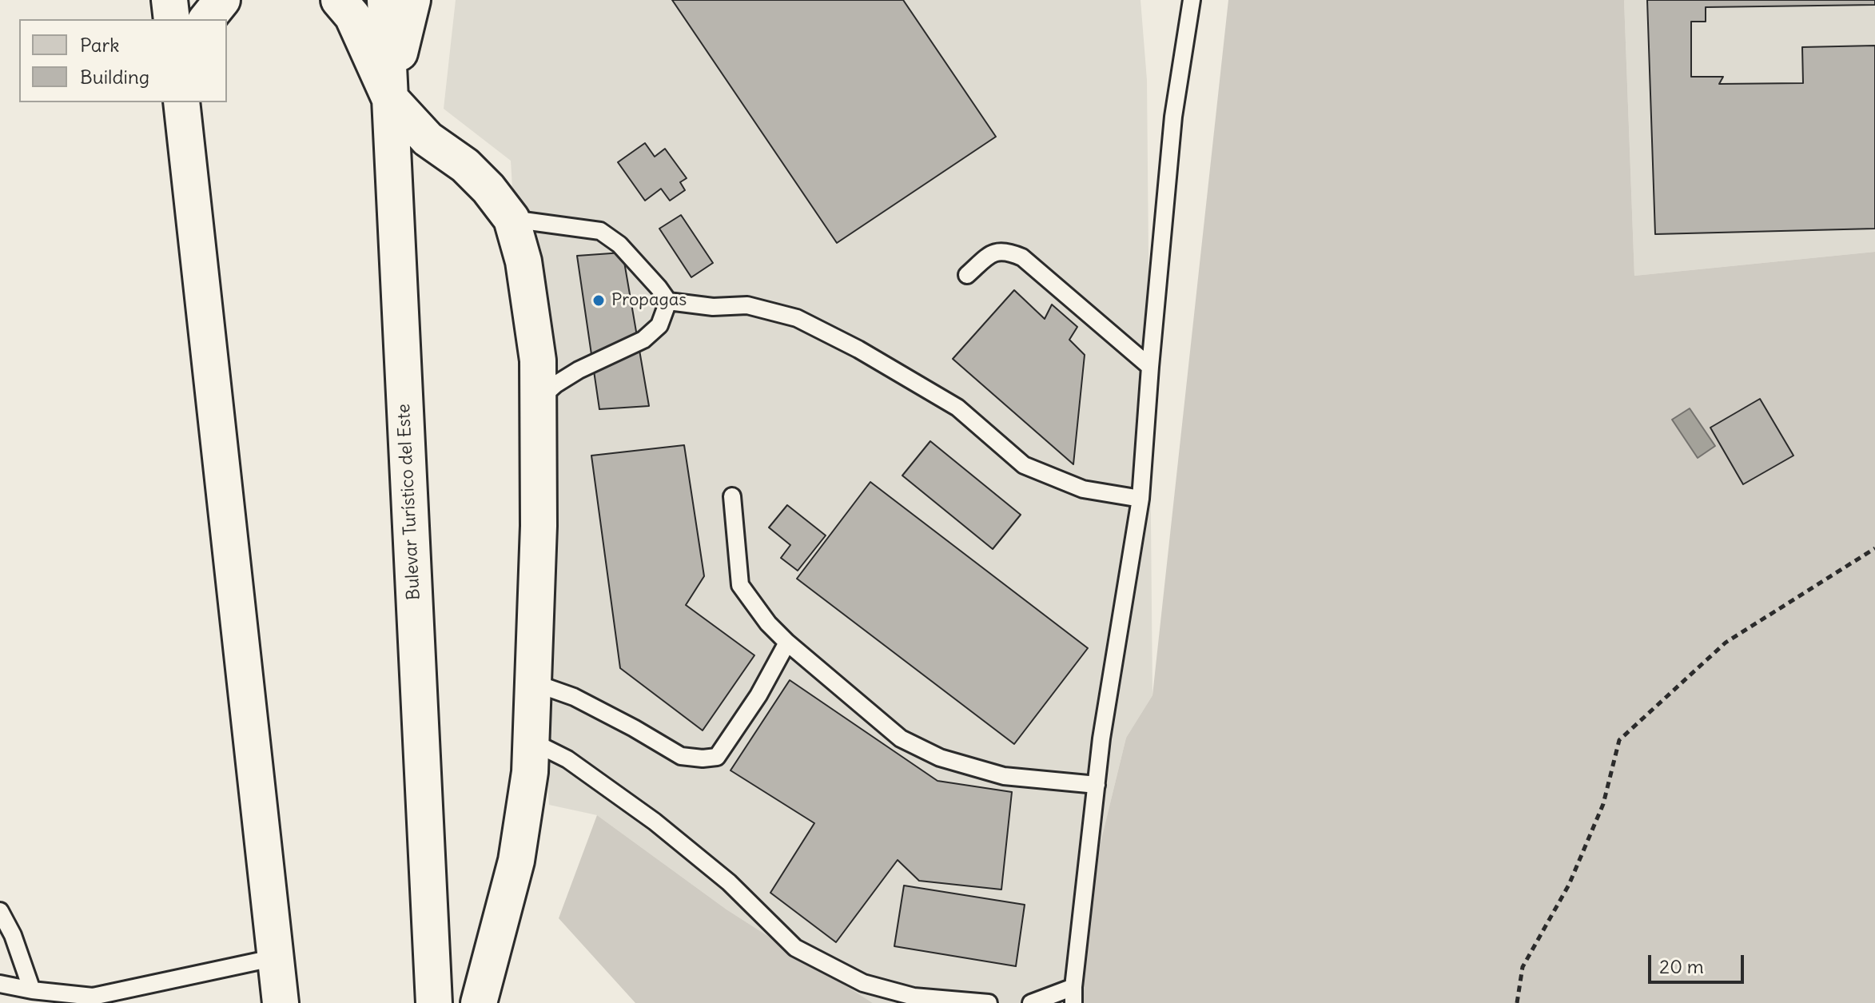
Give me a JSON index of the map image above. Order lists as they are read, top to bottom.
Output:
{
  "streets": {
    "highway": ["Bulevar Turístico del Este"]
  },
  "places": ["Propagas"],
  "legend": ["Park", "Building"],
  "scale_bar": "20 m"
}
